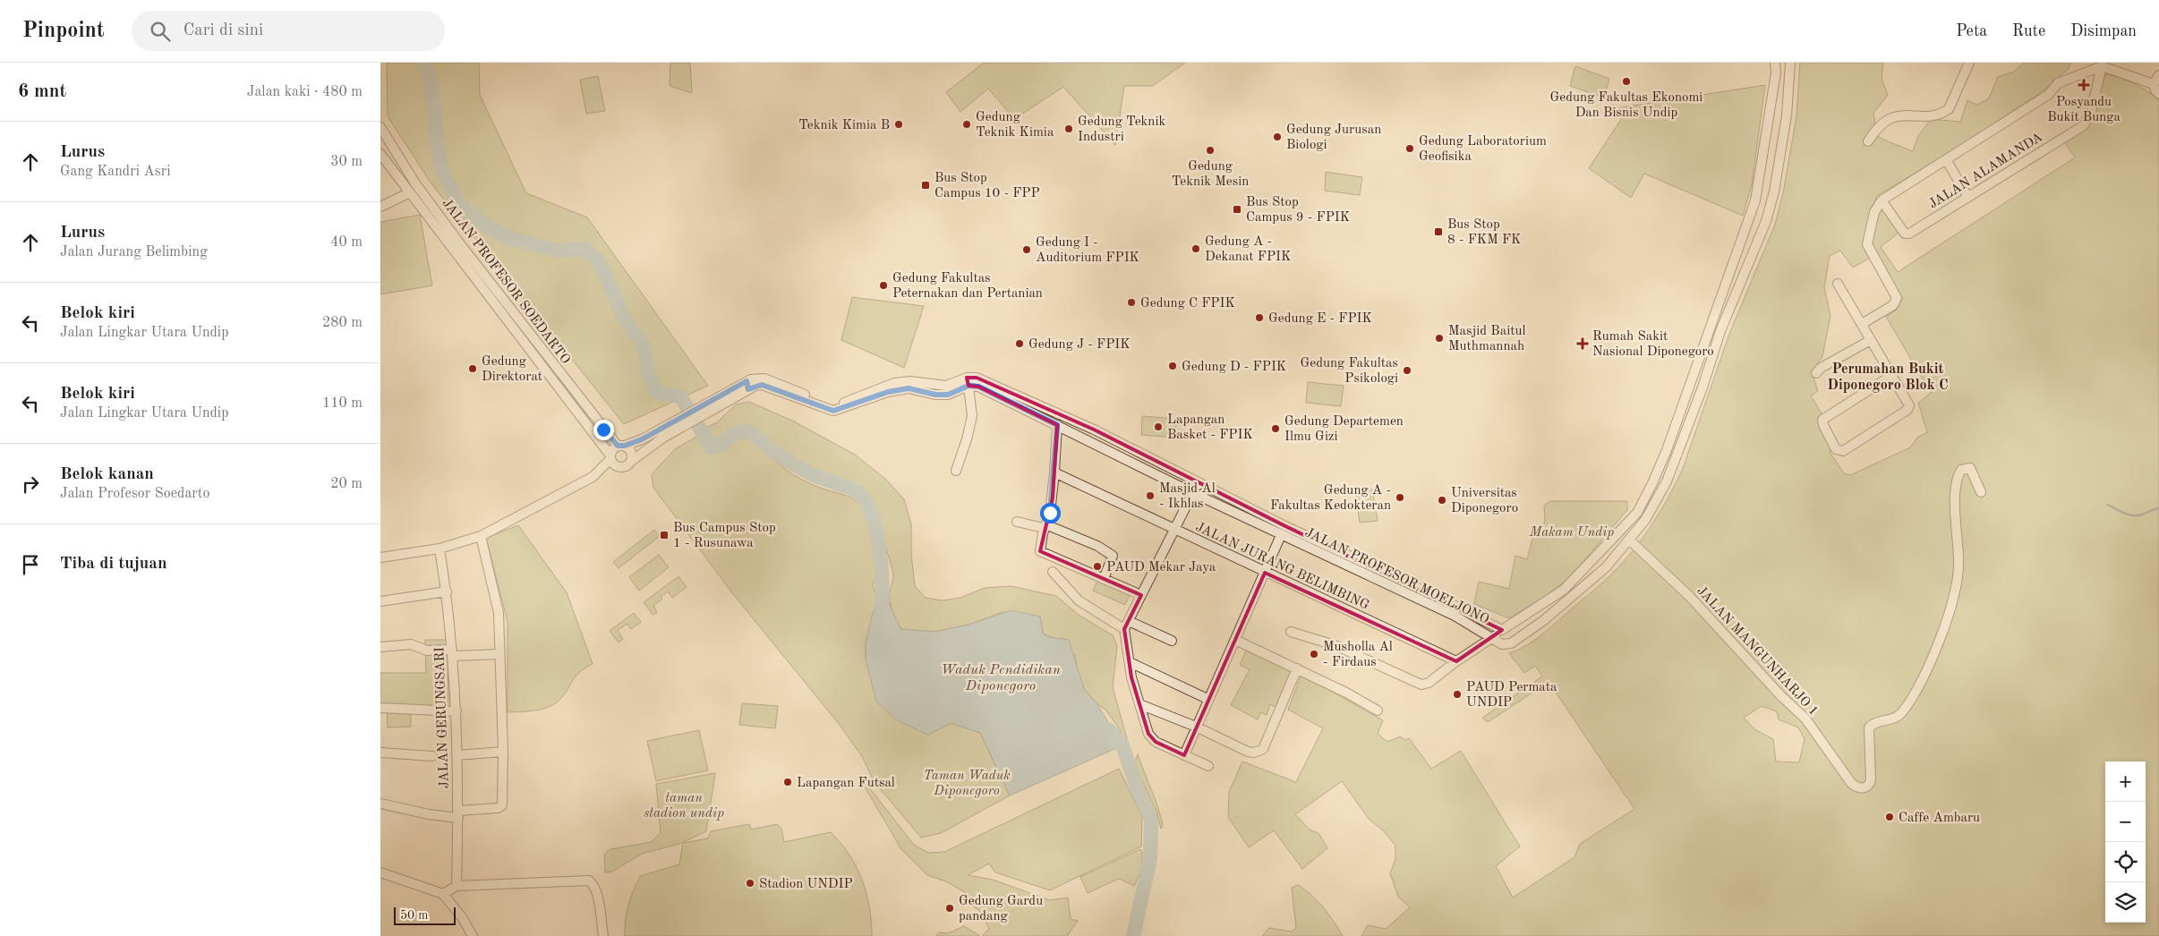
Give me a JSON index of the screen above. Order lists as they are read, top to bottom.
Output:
{
  "streets": {
    "street": [
      "JALAN ALAMANDA",
      "JALAN PROFESOR SOEDARTO",
      "JALAN JURANG BELIMBING",
      "JALAN PROFESOR MOELJONO",
      "JALAN MANGUNHARJO 1",
      "JALAN GERUNGSARI"
    ]
  },
  "crossings": [
    ["JALAN PROFESOR MOELJONO", "JALAN MANGUNHARJO 1"]
  ],
  "districts": ["Perumahan Bukit Diponegoro Blok C"],
  "water": ["Waduk Pendidikan Diponegoro"],
  "parks": ["Makam Undip", "Taman Waduk Diponegoro", "taman stadion undip"],
  "places": {
    "other": [
      "Gedung Fakultas Ekonomi Dan Bisnis Undip",
      "Teknik Kimia B",
      "Gedung Teknik Kimia",
      "Gedung Teknik Industri",
      "Gedung Jurusan Biologi",
      "Gedung Laboratorium Geofisika",
      "Gedung Teknik Mesin",
      "Gedung A - Dekanat FPIK",
      "Gedung I - Auditorium FPIK",
      "Gedung Fakultas Peternakan dan Pertanian",
      "Gedung C FPIK",
      "Gedung E - FPIK",
      "Masjid Baitul Muthmannah",
      "Gedung J - FPIK",
      "Gedung D - FPIK",
      "Gedung Direktorat",
      "Gedung Fakultas Psikologi",
      "Lapangan Basket - FPIK",
      "Gedung Departemen Ilmu Gizi",
      "Masjid Al - Ikhlas",
      "Gedung A - Fakultas Kedokteran",
      "Universitas Diponegoro",
      "PAUD Mekar Jaya",
      "Musholla Al - Firdaus",
      "PAUD Permata UNDIP",
      "Lapangan Futsal",
      "Caffe Ambaru",
      "Stadion UNDIP",
      "Gedung Gardu pandang"
    ],
    "health": ["Posyandu Bukit Bunga", "Rumah Sakit Nasional Diponegoro"],
    "transit": [
      "Bus Stop Campus 10 - FPP",
      "Bus Stop Campus 9 - FPIK",
      "Bus Stop 8 - FKM FK",
      "Bus Campus Stop 1 - Rusunawa"
    ]
  },
  "scale_bar": "50 m",
  "page": {
    "header": "Pinpoint",
    "search": "Cari di sini",
    "nav": ["Peta", "Rute", "Disimpan"],
    "heading": ["6 mnt", "Jalan kaki · 480 m"],
    "list": [
      ["Lurus", "Gang Kandri Asri", "30 m"],
      ["Lurus", "Jalan Jurang Belimbing", "40 m"],
      ["Belok kiri", "Jalan Lingkar Utara Undip", "280 m"],
      ["Belok kiri", "Jalan Lingkar Utara Undip", "110 m"],
      ["Belok kanan", "Jalan Profesor Soedarto", "20 m"],
      "Tiba di tujuan"
    ],
    "map_buttons": ["+", "−"],
    "scale": "50 m"
  }
}
